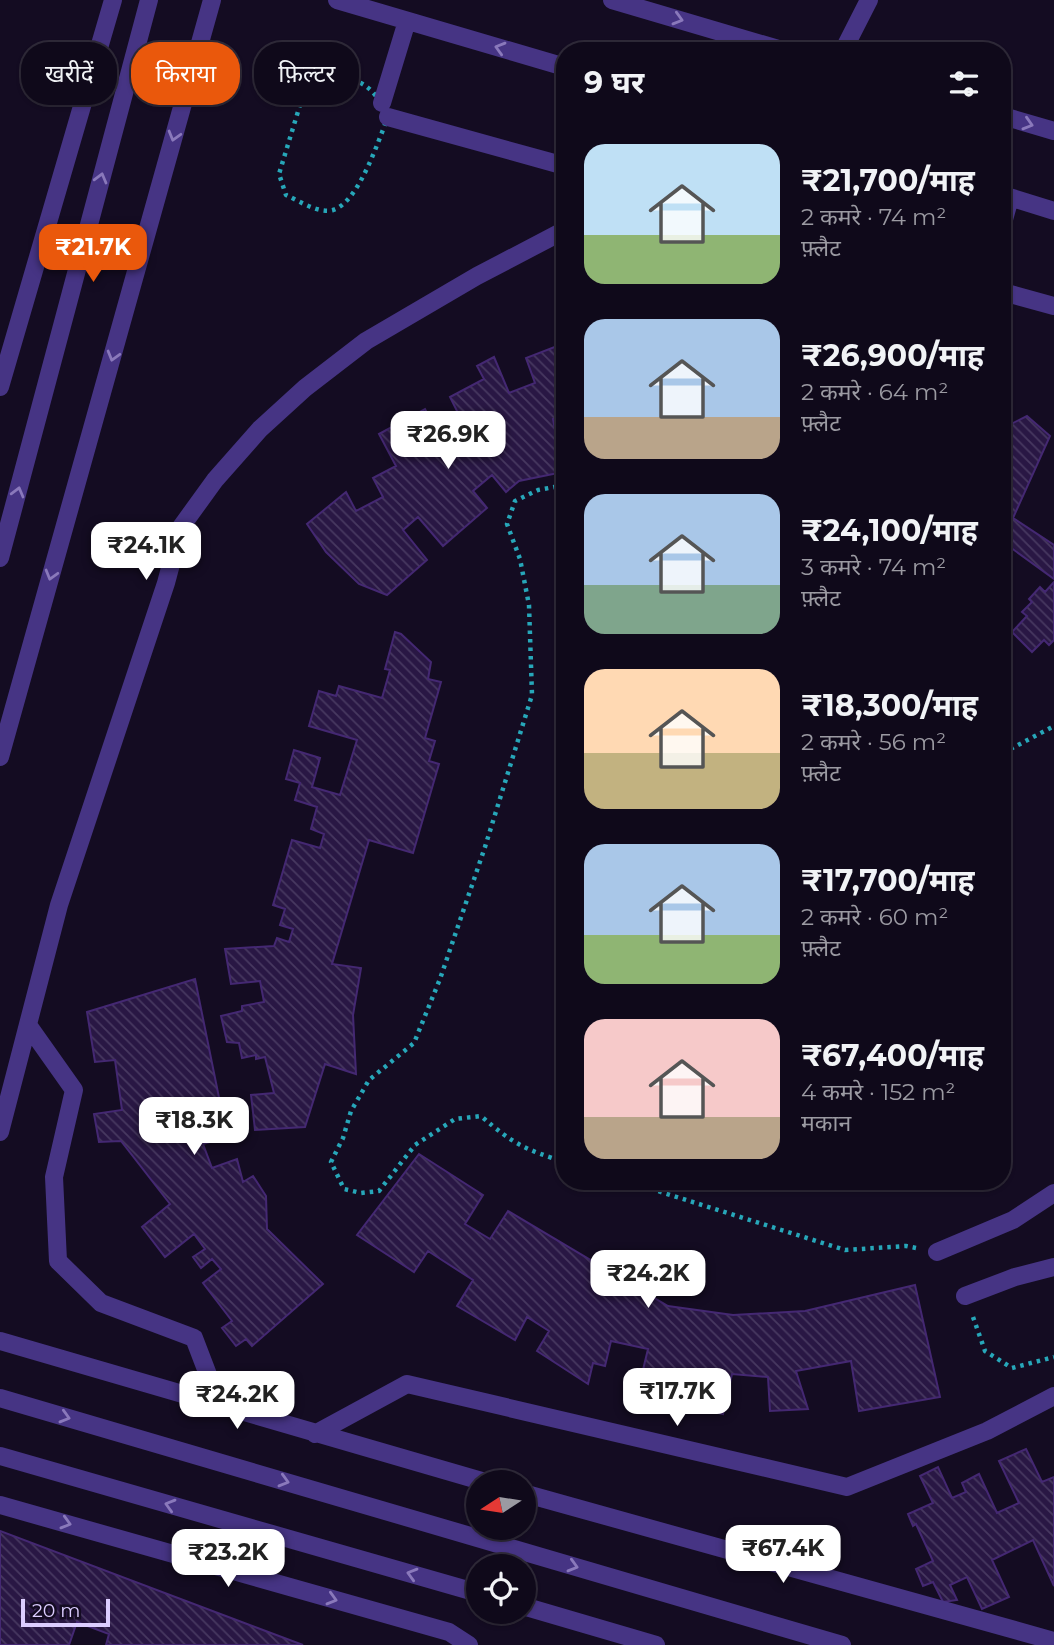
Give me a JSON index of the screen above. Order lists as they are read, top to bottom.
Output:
{
  "scale_bar": "20 m",
  "north": "left",
  "page": {
    "chip": ["खरीदें", "किराया", "फ़िल्टर"],
    "heading": "9 घर",
    "list": [
      {
        "name": "₹21,700/माह",
        "note": "2 कमरे · 74 m² · फ़्लैट"
      },
      {
        "name": "₹26,900/माह",
        "note": "2 कमरे · 64 m² · फ़्लैट"
      },
      {
        "name": "₹24,100/माह",
        "note": "3 कमरे · 74 m² · फ़्लैट"
      },
      {
        "name": "₹18,300/माह",
        "note": "2 कमरे · 56 m² · फ़्लैट"
      },
      {
        "name": "₹17,700/माह",
        "note": "2 कमरे · 60 m² · फ़्लैट"
      },
      {
        "name": "₹67,400/माह",
        "note": "4 कमरे · 152 m² · मकान"
      }
    ],
    "price": [
      "₹21.7K",
      "₹26.9K",
      "₹24.1K",
      "₹18.3K",
      "₹24.2K",
      "₹17.7K",
      "₹24.2K",
      "₹67.4K",
      "₹23.2K"
    ],
    "scale": "20 m"
  }
}
